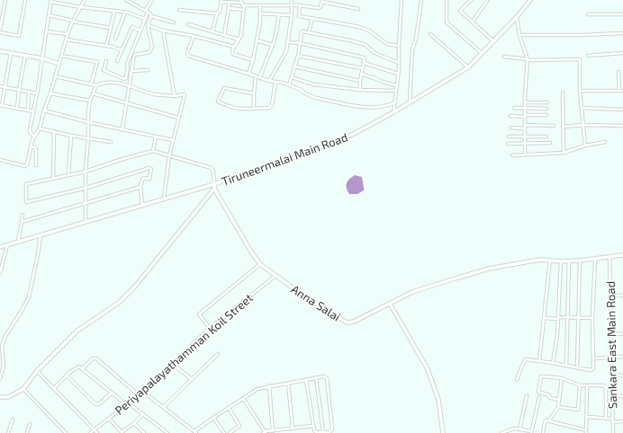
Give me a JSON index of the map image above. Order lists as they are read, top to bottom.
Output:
{
  "streets": {
    "street": [
      "Tiruneermalai Main Road",
      "Anna Salai",
      "Sankara East Main Road",
      "Periyapalayathamman Koil Street"
    ]
  },
  "crossings": [
    ["Anna Salai", "Sankara East Main Road"],
    ["Anna Salai", "Periyapalayathamman Koil Street"]
  ]
}
